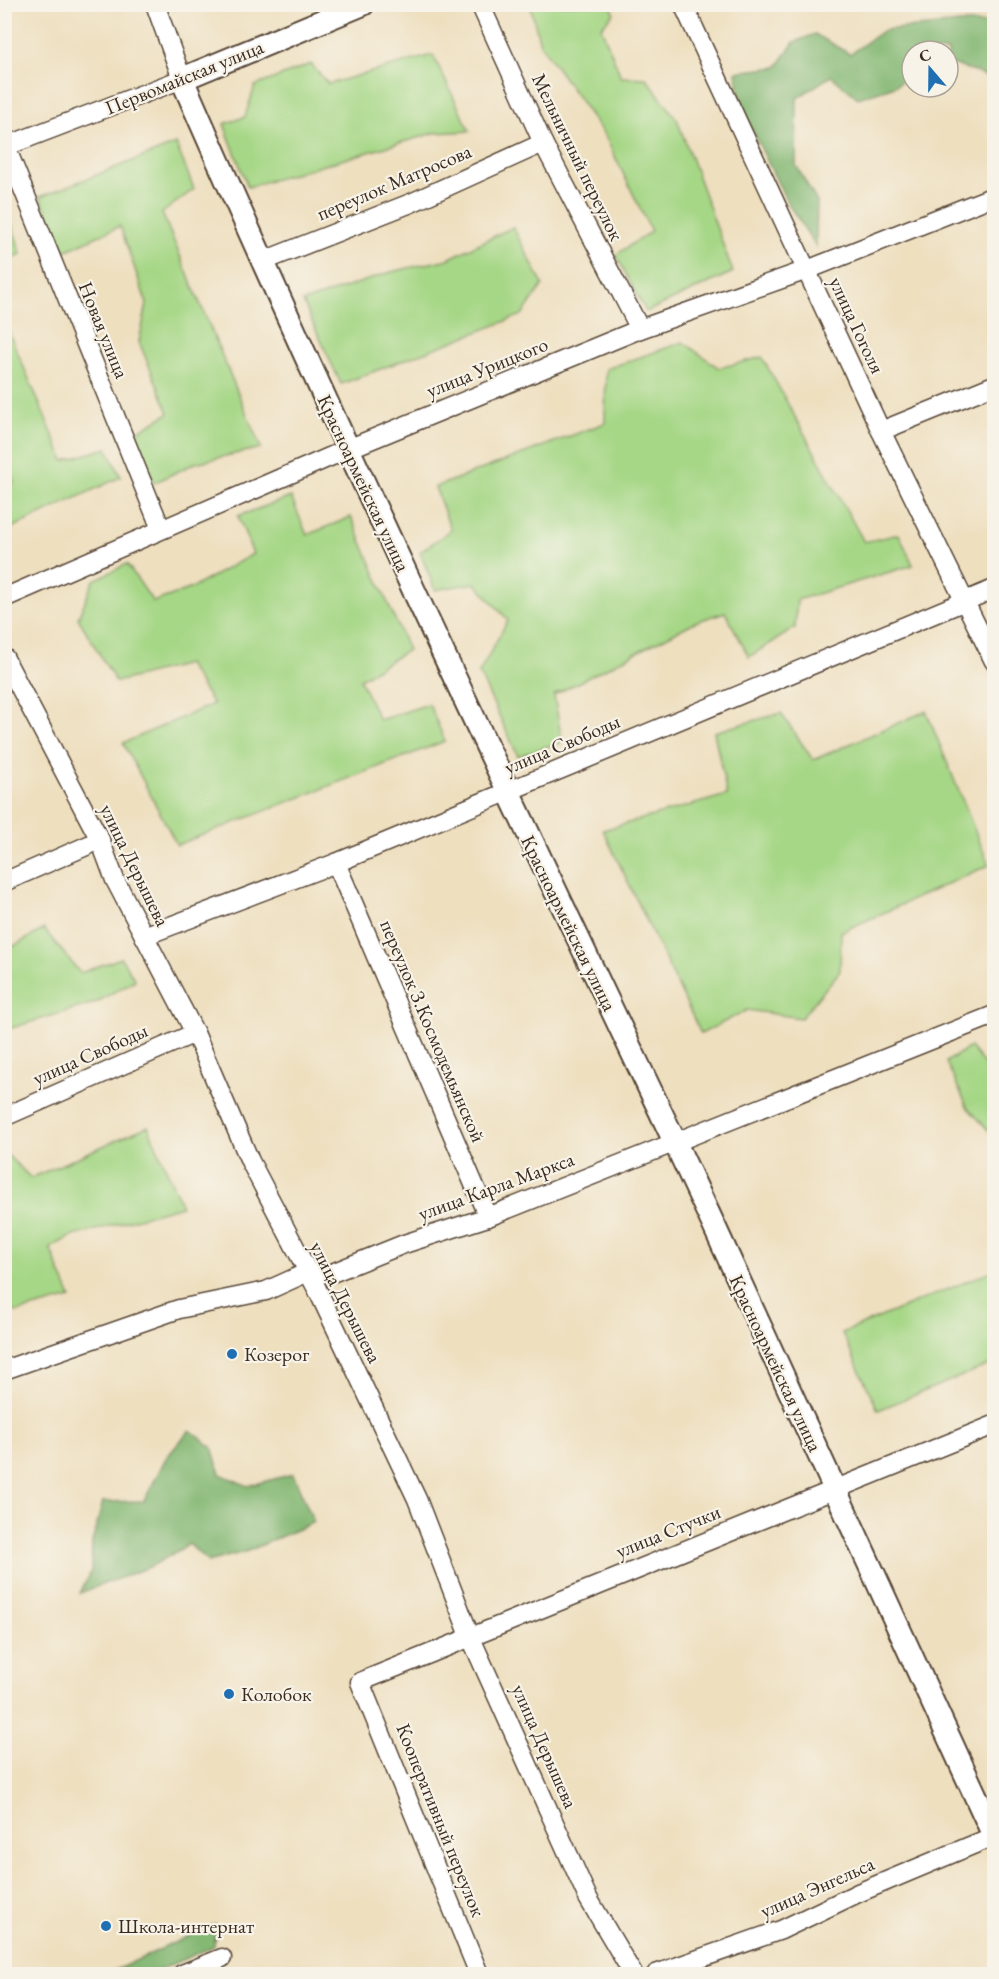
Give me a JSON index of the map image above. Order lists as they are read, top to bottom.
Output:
{
  "streets": {
    "main road": ["Первомайская улица", "Красноармейская улица"],
    "street": [
      "Мельничный переулок",
      "переулок Матросова",
      "улица Гоголя",
      "Новая улица",
      "улица Урицкого",
      "улица Свободы",
      "улица Дерышева",
      "переулок З.Космодемьянской",
      "улица Карла Маркса",
      "улица Стучки",
      "Кооперативный переулок",
      "улица Энгельса"
    ]
  },
  "crossings": [
    ["Первомайская улица", "Новая улица"],
    ["Первомайская улица", "Красноармейская улица"],
    ["Мельничный переулок", "переулок Матросова"],
    ["Мельничный переулок", "улица Урицкого"],
    ["переулок Матросова", "Красноармейская улица"],
    ["улица Гоголя", "улица Урицкого"],
    ["улица Гоголя", "улица Свободы"],
    ["Новая улица", "улица Урицкого"],
    ["улица Урицкого", "Красноармейская улица"],
    ["Красноармейская улица", "улица Свободы"],
    ["Красноармейская улица", "улица Карла Маркса"],
    ["Красноармейская улица", "улица Стучки"],
    ["Красноармейская улица", "улица Энгельса"],
    ["улица Свободы", "улица Дерышева"],
    ["улица Свободы", "переулок З.Космодемьянской"],
    ["улица Дерышева", "улица Карла Маркса"],
    ["улица Дерышева", "улица Стучки"],
    ["переулок З.Космодемьянской", "улица Карла Маркса"],
    ["улица Стучки", "Кооперативный переулок"]
  ],
  "places": ["Козерог", "Колобок", "Школа-интернат"],
  "north": "top"
}
